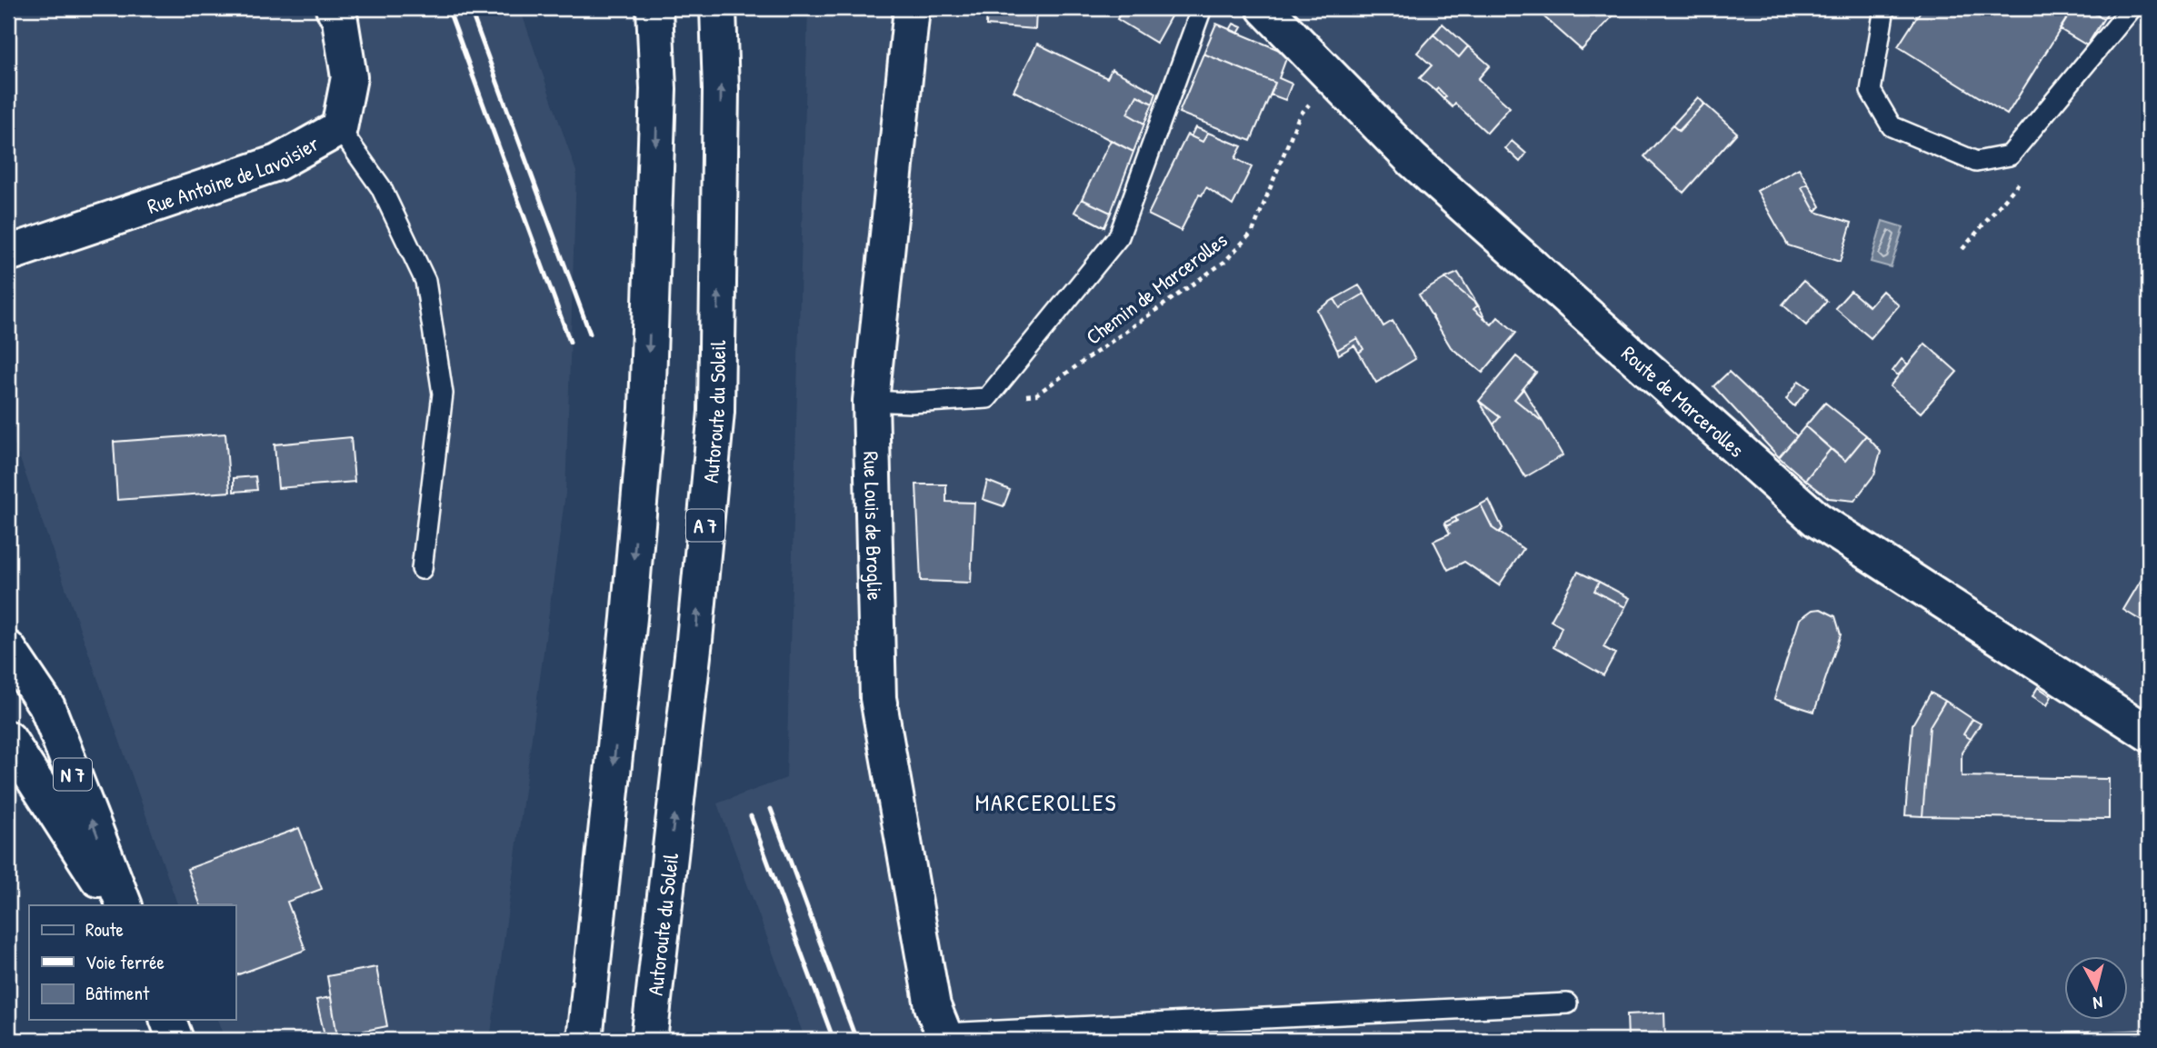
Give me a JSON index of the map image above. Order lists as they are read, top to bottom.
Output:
{
  "streets": {
    "main road": [
      "Rue Antoine de Lavoisier",
      "Route de Marcerolles",
      "Autoroute du Soleil",
      "A 7",
      "Rue Louis de Broglie",
      "N 7"
    ],
    "path": ["Chemin de Marcerolles"]
  },
  "crossings": [
    ["Chemin de Marcerolles", "Route de Marcerolles"]
  ],
  "districts": ["MARCEROLLES"],
  "legend": ["Route", "Voie ferrée", "Bâtiment"],
  "north": "bottom"
}
